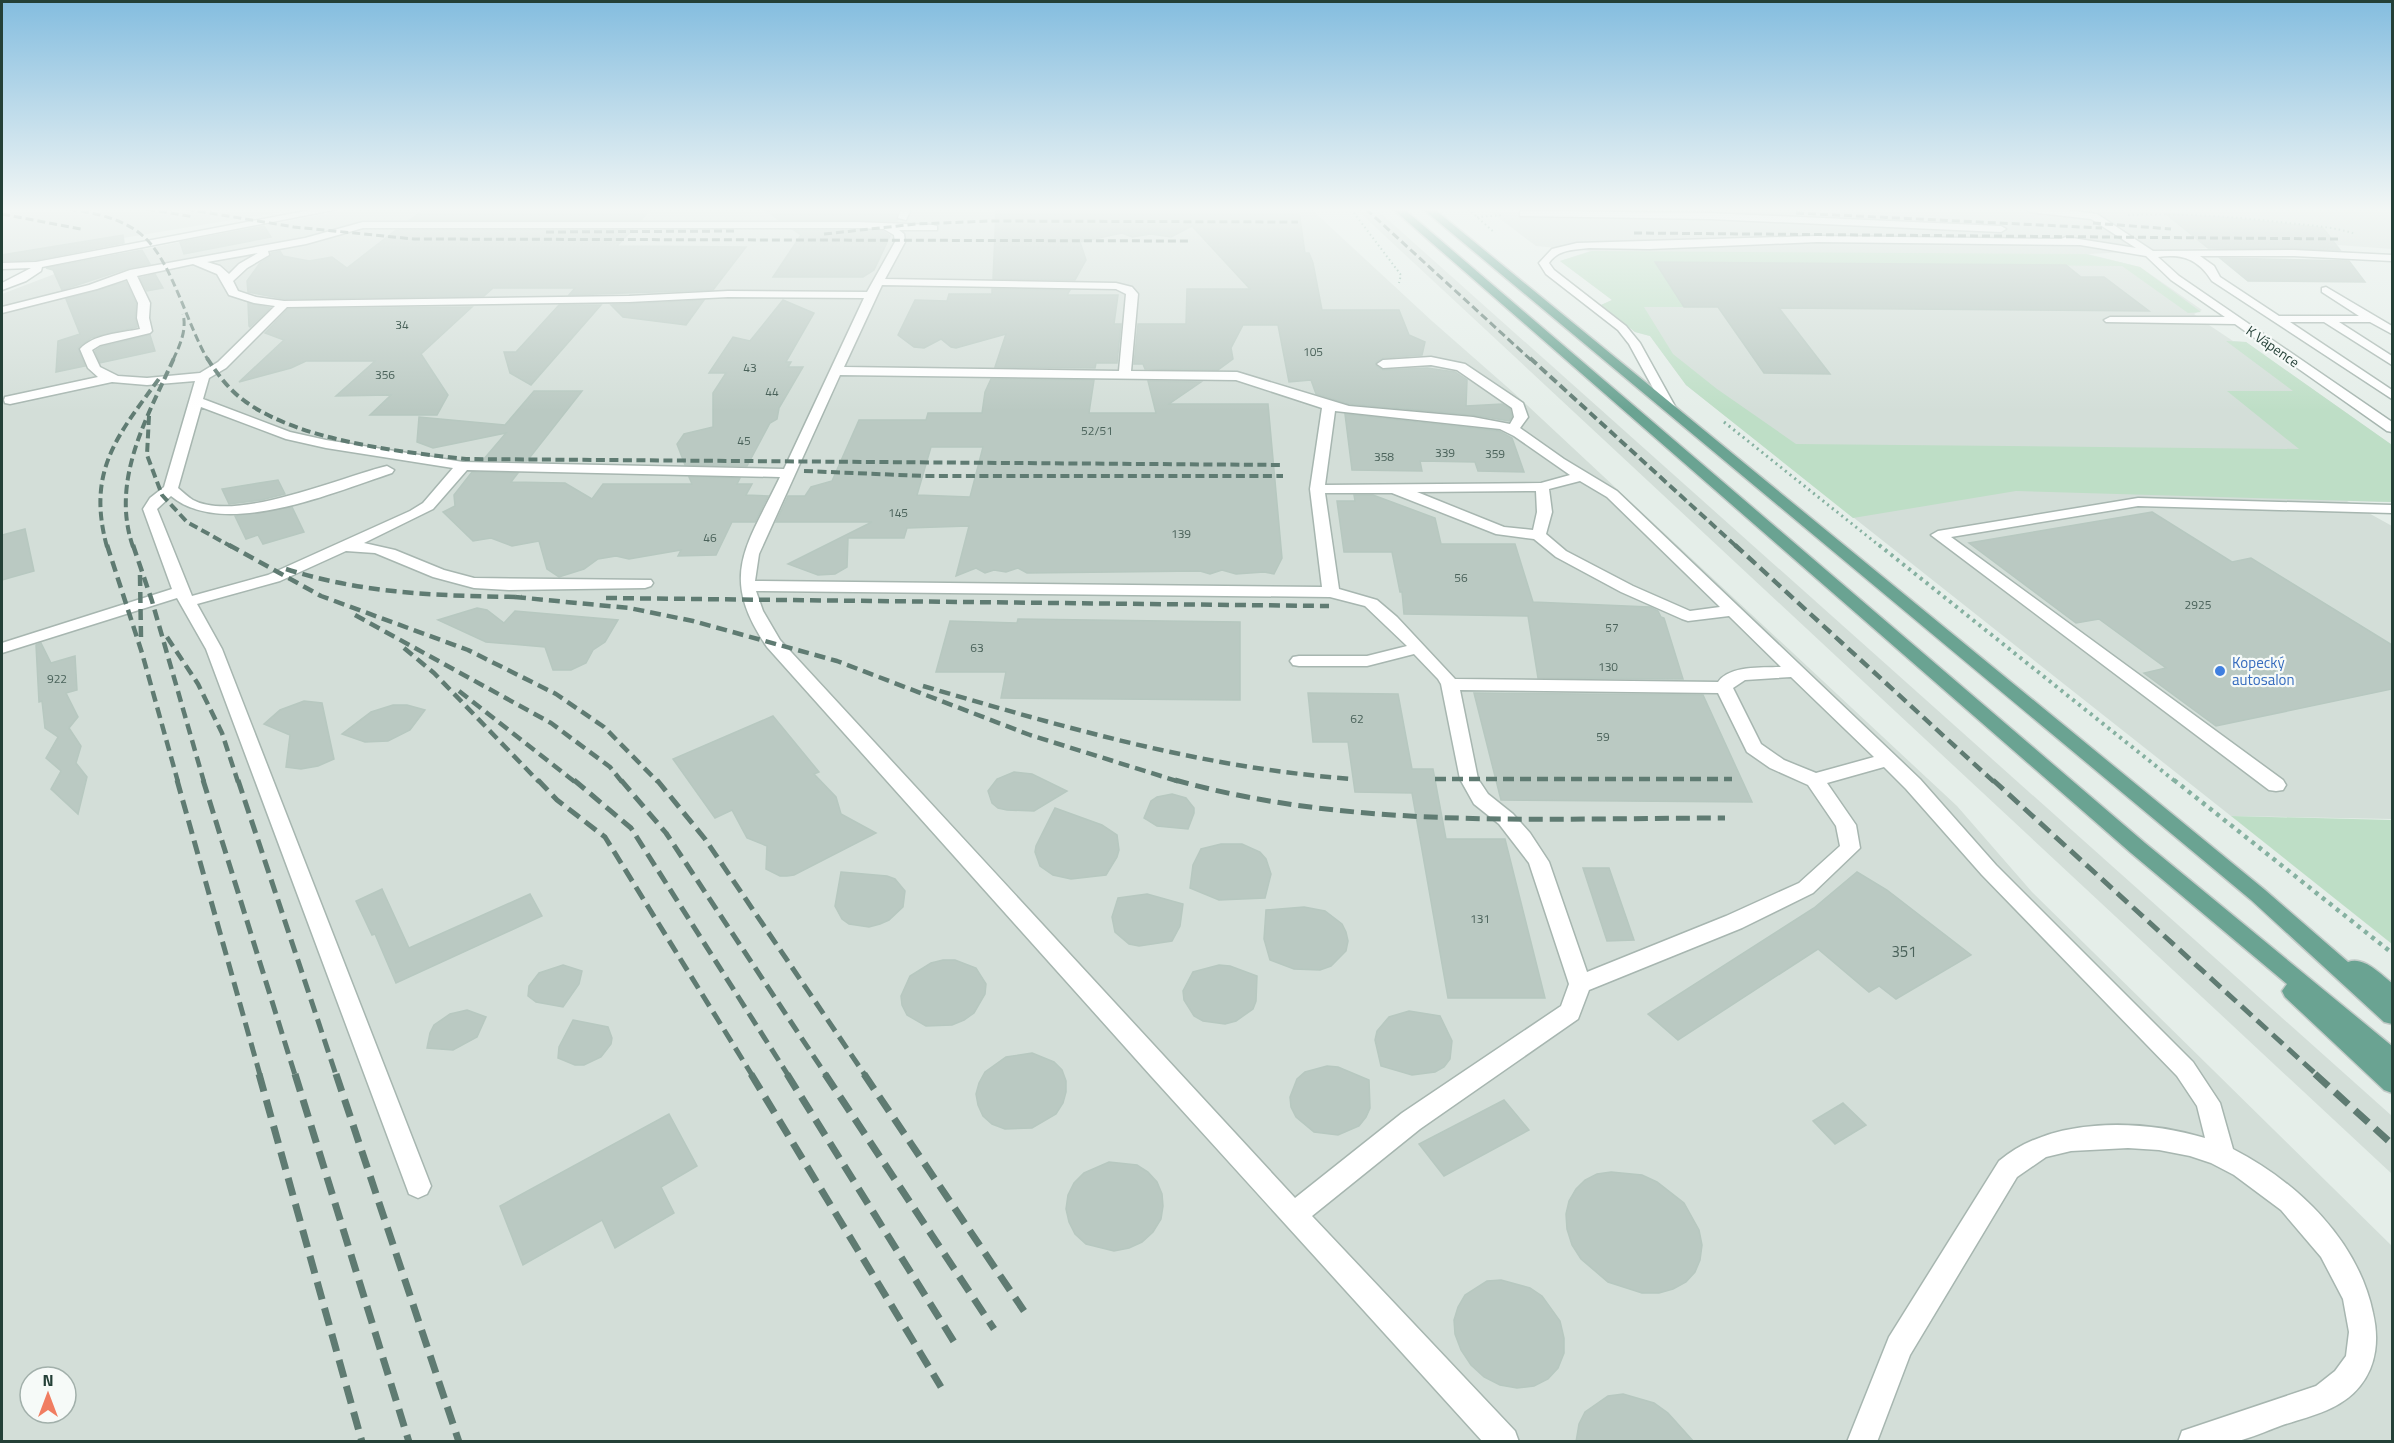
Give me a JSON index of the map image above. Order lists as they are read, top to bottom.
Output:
{
  "streets": {
    "street": ["K Vápence"]
  },
  "places": ["Kopecký autosalon"],
  "house_numbers": [
    "34",
    "105",
    "43",
    "356",
    "44",
    "52/51",
    "45",
    "339",
    "359",
    "358",
    "145",
    "139",
    "46",
    "56",
    "2925",
    "57",
    "63",
    "130",
    "922",
    "62",
    "59",
    "131",
    "351"
  ],
  "north": "top"
}
